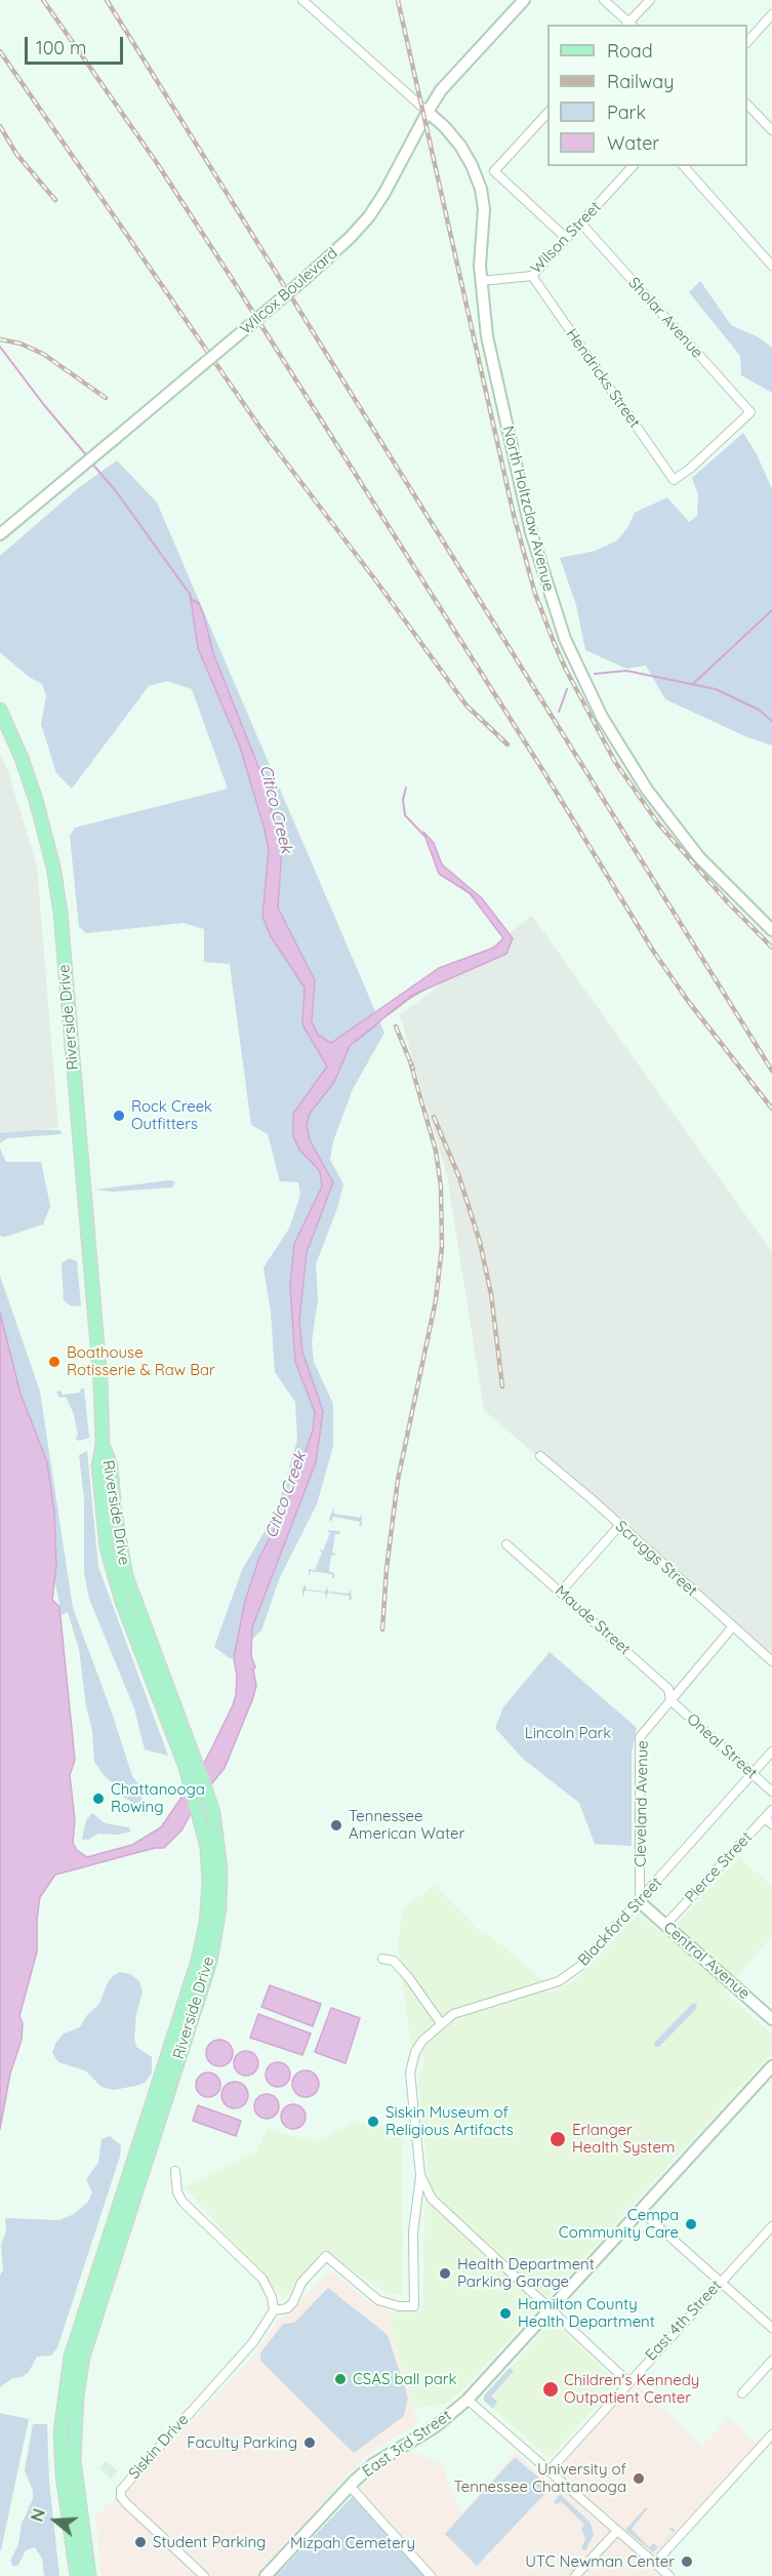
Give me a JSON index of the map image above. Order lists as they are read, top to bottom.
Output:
{
  "streets": {
    "main road": [
      "Wilcox Boulevard",
      "North Holtzclaw Avenue",
      "Riverside Drive",
      "Central Avenue",
      "East 3rd Street"
    ],
    "street": [
      "Wilson Street",
      "Sholar Avenue",
      "Hendricks Street",
      "Scruggs Street",
      "Maude Street",
      "Oneal Street",
      "Cleveland Avenue",
      "Pierce Street",
      "Blackford Street",
      "East 4th Street",
      "Siskin Drive"
    ]
  },
  "crossings": [
    ["Wilson Street", "Sholar Avenue"],
    ["Wilson Street", "Hendricks Street"],
    ["Wilson Street", "North Holtzclaw Avenue"],
    ["Wilcox Boulevard", "North Holtzclaw Avenue"],
    ["Sholar Avenue", "Hendricks Street"],
    ["Scruggs Street", "Cleveland Avenue"],
    ["Maude Street", "Oneal Street"],
    ["Maude Street", "Cleveland Avenue"],
    ["Oneal Street", "Cleveland Avenue"],
    ["Oneal Street", "Blackford Street"],
    ["Cleveland Avenue", "Blackford Street"],
    ["Cleveland Avenue", "Central Avenue"],
    ["Pierce Street", "Central Avenue"],
    ["Blackford Street", "Central Avenue"],
    ["Blackford Street", "Siskin Drive"]
  ],
  "water": ["Citico Creek"],
  "parks": ["Lincoln Park", "Mizpah Cemetery"],
  "places": [
    "Rock Creek Outfitters",
    "Boathouse Rotisserie & Raw Bar",
    "Chattanooga Rowing",
    "Tennessee American Water",
    "Siskin Museum of Religious Artifacts",
    "Erlanger Health System",
    "Cempa Community Care",
    "Health Department Parking Garage",
    "Hamilton County Health Department",
    "CSAS ball park",
    "Children's Kennedy Outpatient Center",
    "Faculty Parking",
    "University of Tennessee Chattanooga",
    "Student Parking",
    "UTC Newman Center"
  ],
  "legend": [
    "Road",
    "Railway",
    "Park",
    "Water"
  ],
  "scale_bar": "100 m",
  "north": "left"
}
